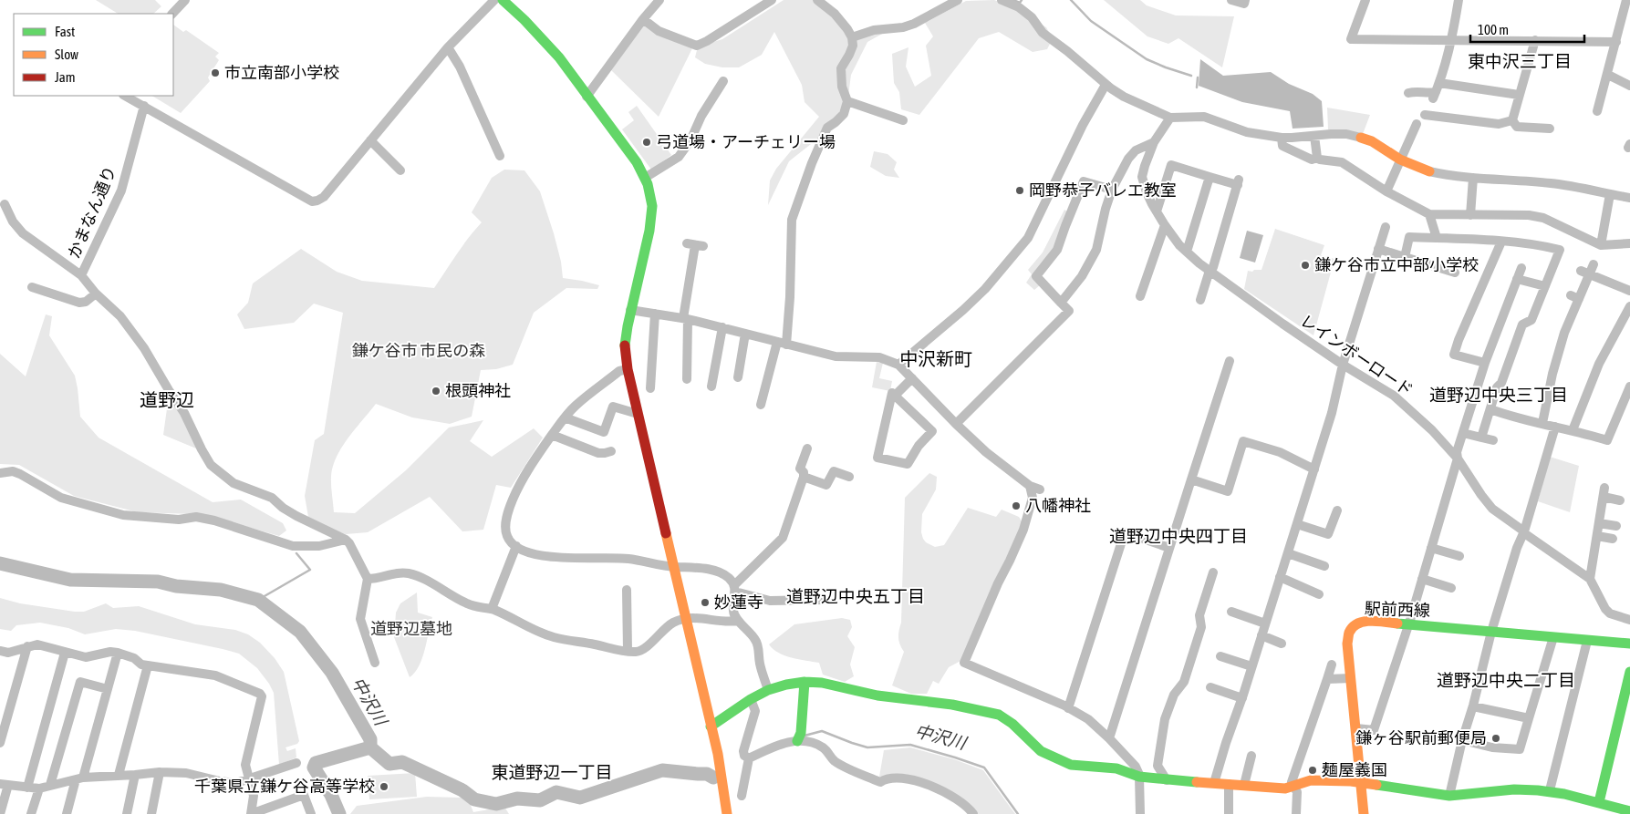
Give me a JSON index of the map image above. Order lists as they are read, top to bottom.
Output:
{
  "streets": {
    "street": ["かまなん通り", "レインボーロード", "駅前西線"]
  },
  "districts": [
    "東中沢三丁目",
    "中沢新町",
    "道野辺中央三丁目",
    "道野辺",
    "道野辺中央四丁目",
    "道野辺中央五丁目",
    "道野辺中央二丁目",
    "東道野辺一丁目"
  ],
  "water": ["中沢川"],
  "parks": ["鎌ケ谷市 市民の森", "道野辺墓地"],
  "places": [
    "市立南部小学校",
    "弓道場・アーチェリー場",
    "岡野恭子バレエ教室",
    "鎌ケ谷市立中部小学校",
    "根頭神社",
    "八幡神社",
    "妙蓮寺",
    "鎌ヶ谷駅前郵便局",
    "麺屋義国",
    "千葉県立鎌ケ谷高等学校"
  ],
  "legend": ["Fast", "Slow", "Jam"],
  "scale_bar": "100 m"
}
